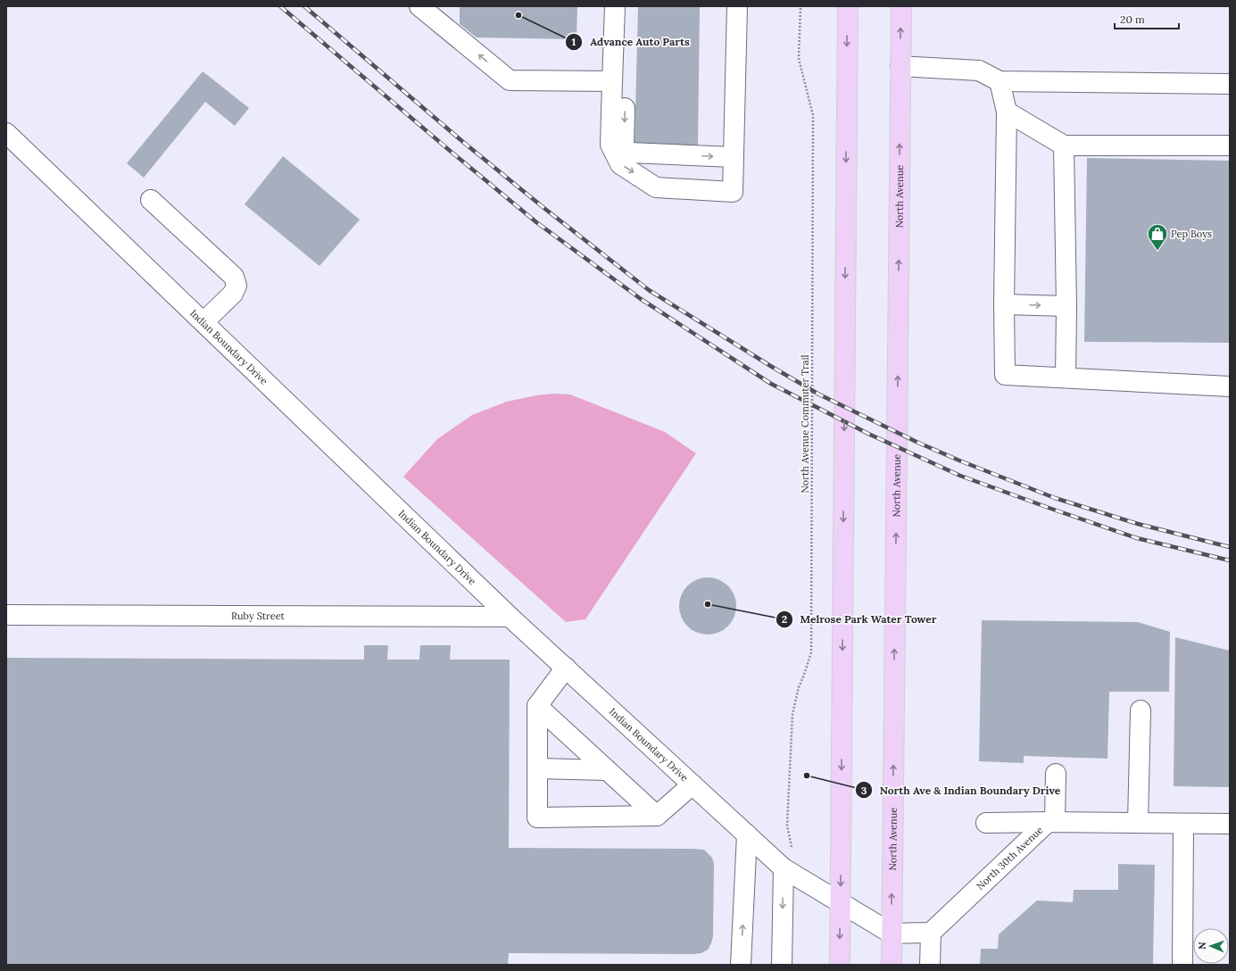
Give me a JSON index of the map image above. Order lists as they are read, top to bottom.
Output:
{
  "streets": {
    "main road": ["North Avenue"],
    "street": ["Indian Boundary Drive", "Ruby Street", "North 30th Avenue"],
    "path": ["North Avenue Commuter Trail"]
  },
  "crossings": [
    ["North Avenue", "Indian Boundary Drive"],
    ["Indian Boundary Drive", "Ruby Street"]
  ],
  "places": {
    "other": ["Advance Auto Parts", "Melrose Park Water Tower", "North Ave & Indian Boundary Drive"],
    "shop": ["Pep Boys"]
  },
  "scale_bar": "20 m",
  "north": "left"
}
